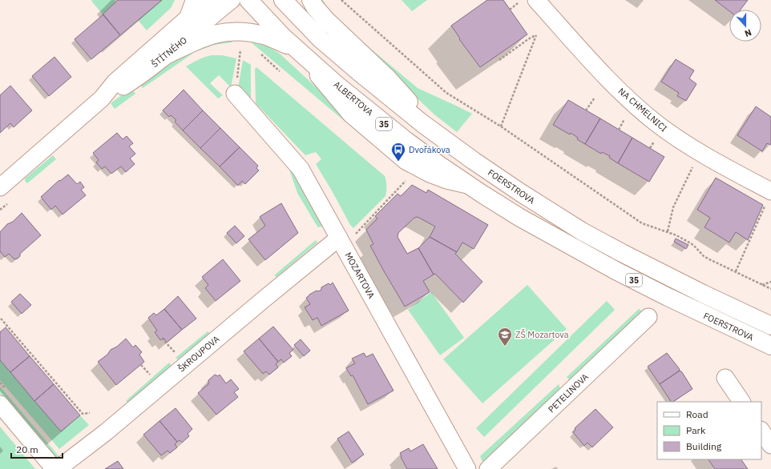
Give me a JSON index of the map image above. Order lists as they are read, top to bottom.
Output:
{
  "streets": {
    "main road": ["ALBERTOVA", "35", "FOERSTROVA"],
    "street": [
      "ŠTÍTNÉHO",
      "NA CHMELNICI",
      "MOZARTOVA",
      "ŠKROUPOVA",
      "PETELINOVA"
    ]
  },
  "crossings": [
    ["ALBERTOVA", "FOERSTROVA"],
    ["MOZARTOVA", "ŠKROUPOVA"]
  ],
  "places": {
    "bus stop": ["Dvořákova"],
    "school or university": ["ZŠ Mozartova"]
  },
  "legend": ["Road", "Park", "Building"],
  "scale_bar": "20 m",
  "north": "bottom"
}
